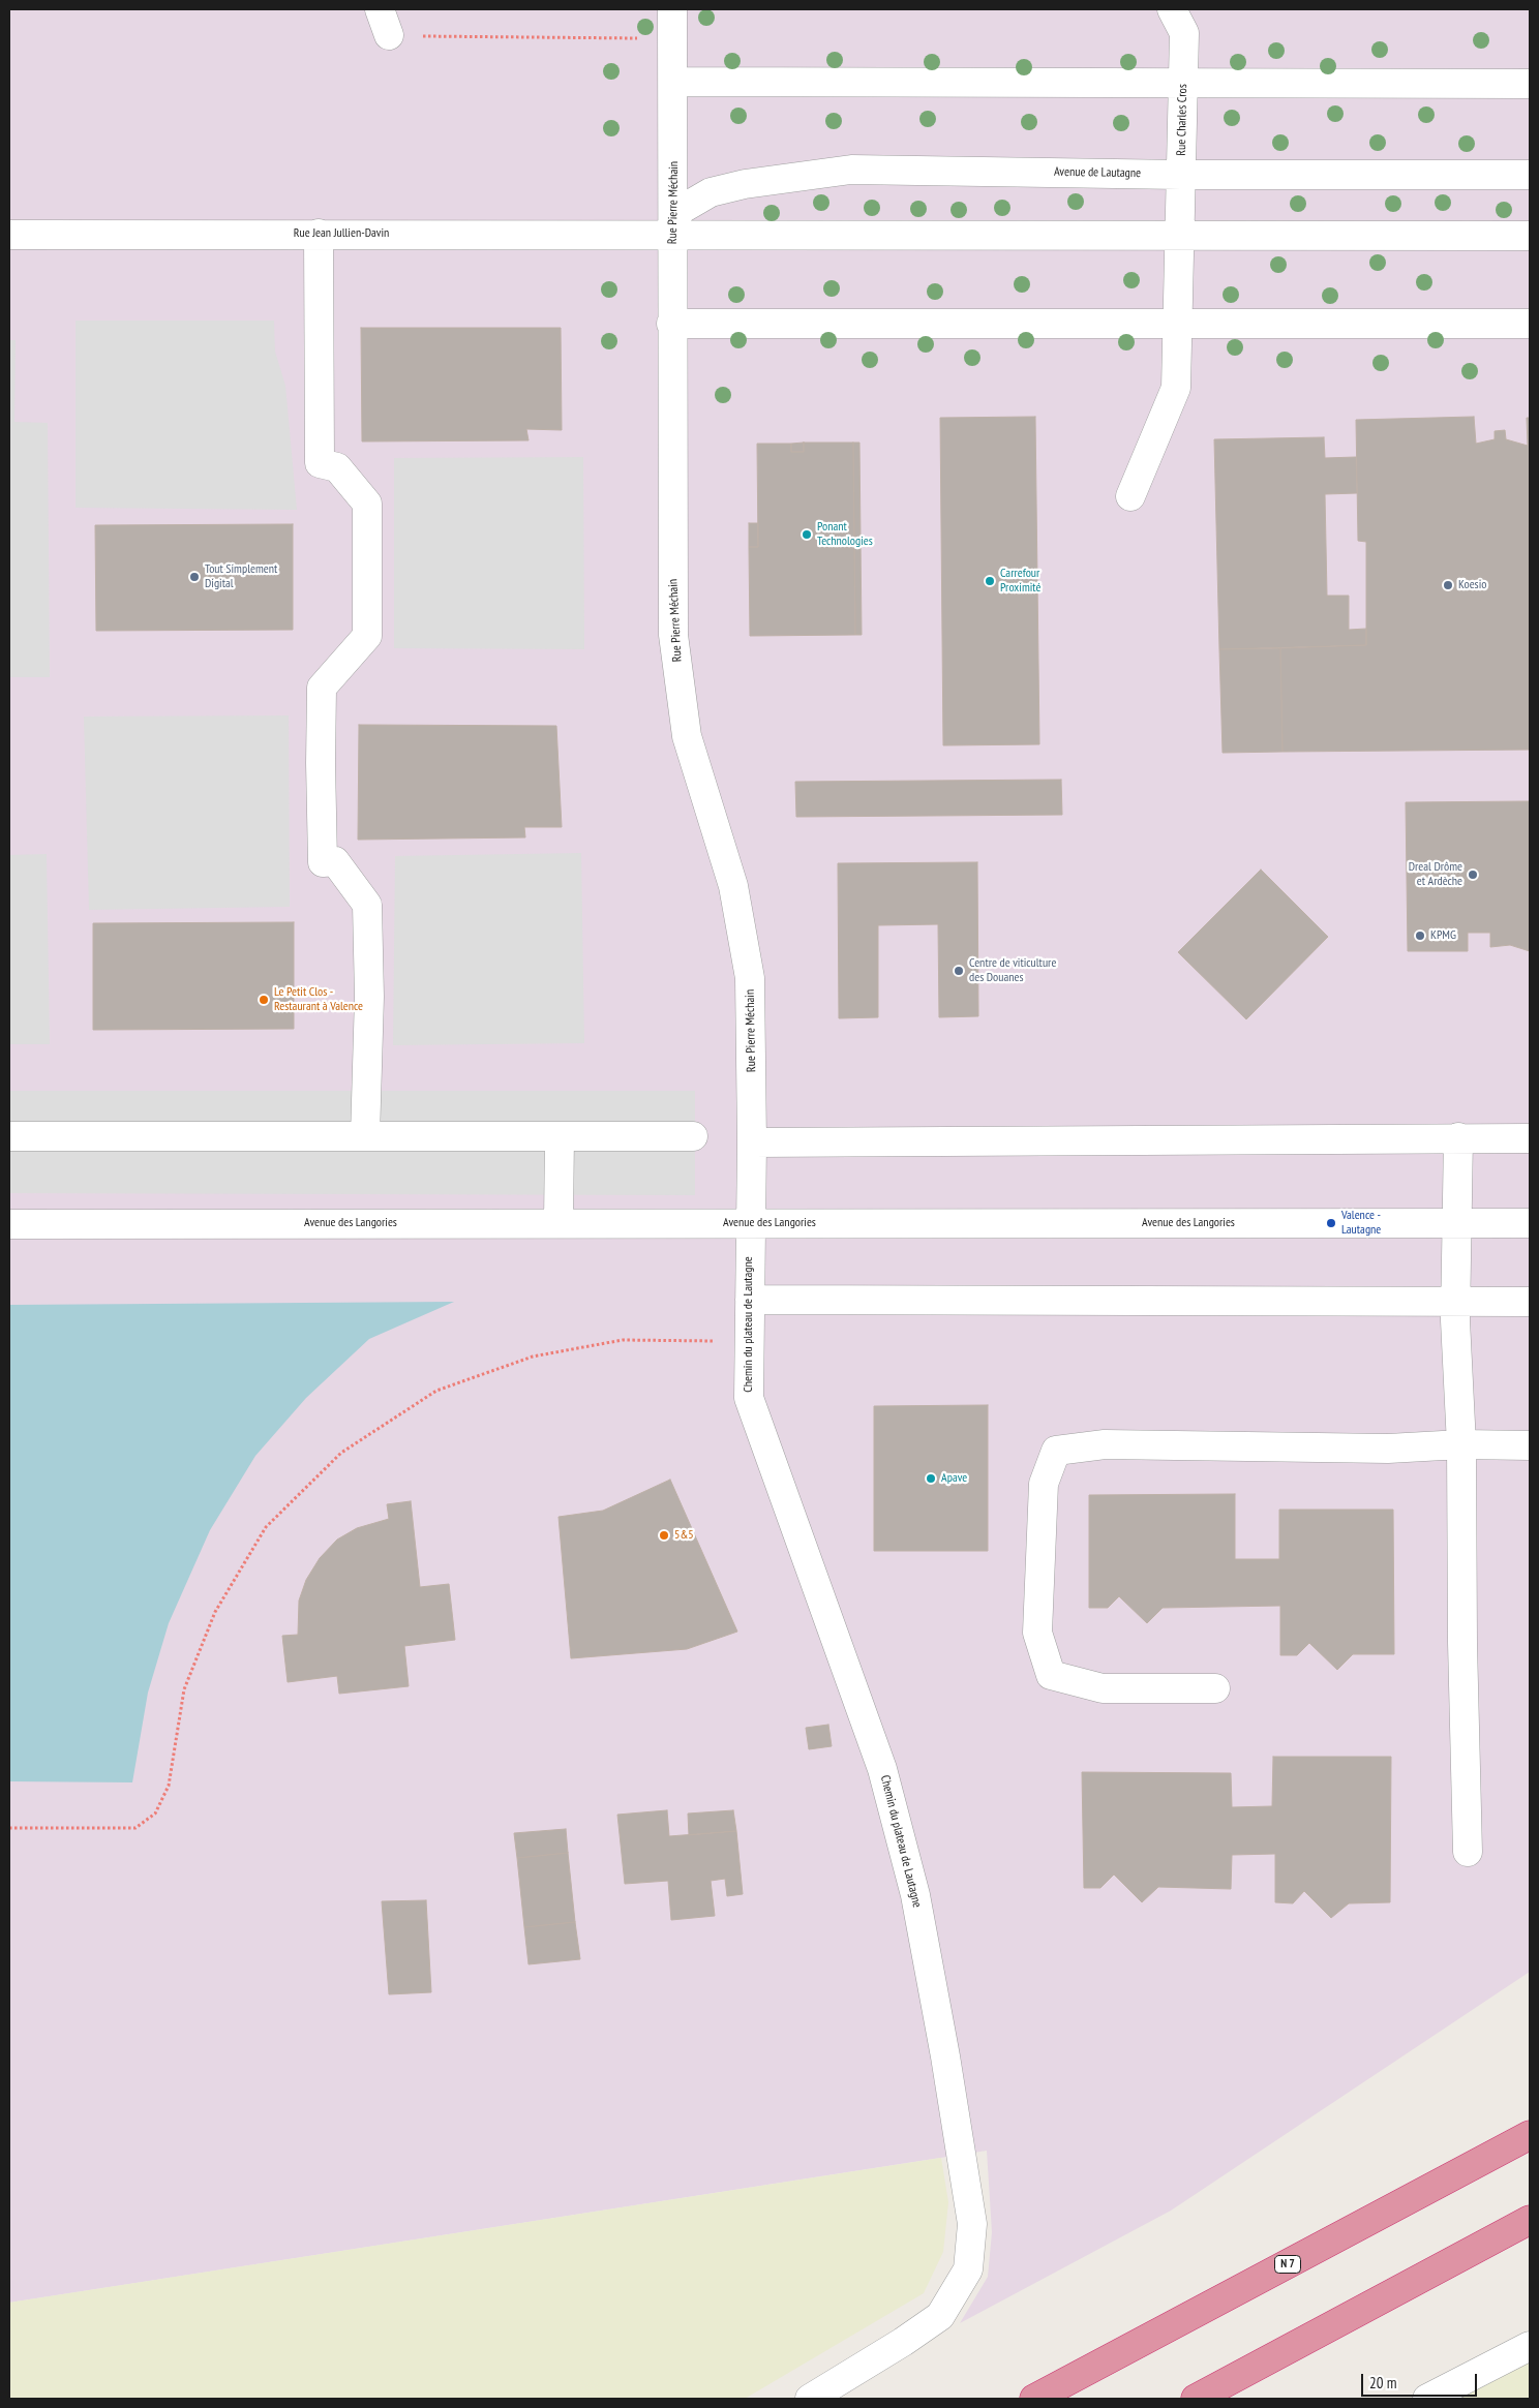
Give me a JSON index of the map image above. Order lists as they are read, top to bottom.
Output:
{
  "streets": {
    "highway": ["N 7"],
    "street": [
      "Rue Charles Cros",
      "Avenue de Lautagne",
      "Rue Pierre Méchain",
      "Rue Jean Jullien-Davin",
      "Avenue des Langories",
      "Chemin du plateau de Lautagne"
    ]
  },
  "crossings": [
    ["Rue Charles Cros", "Avenue de Lautagne"],
    ["Avenue de Lautagne", "Rue Pierre Méchain"],
    ["Avenue de Lautagne", "Rue Jean Jullien-Davin"],
    ["Rue Pierre Méchain", "Rue Jean Jullien-Davin"],
    ["Rue Pierre Méchain", "Avenue des Langories"],
    ["Rue Pierre Méchain", "Chemin du plateau de Lautagne"],
    ["Avenue des Langories", "Chemin du plateau de Lautagne"]
  ],
  "places": [
    "Ponant Technologies",
    "Tout Simplement Digital",
    "Carrefour Proximité",
    "Koesio",
    "Dreal Drôme et Ardèche",
    "KPMG",
    "Centre de viticulture des Douanes",
    "Le Petit Clos - Restaurant à Valence",
    "Valence - Lautagne",
    "Apave",
    "5&5"
  ],
  "scale_bar": "20 m"
}
